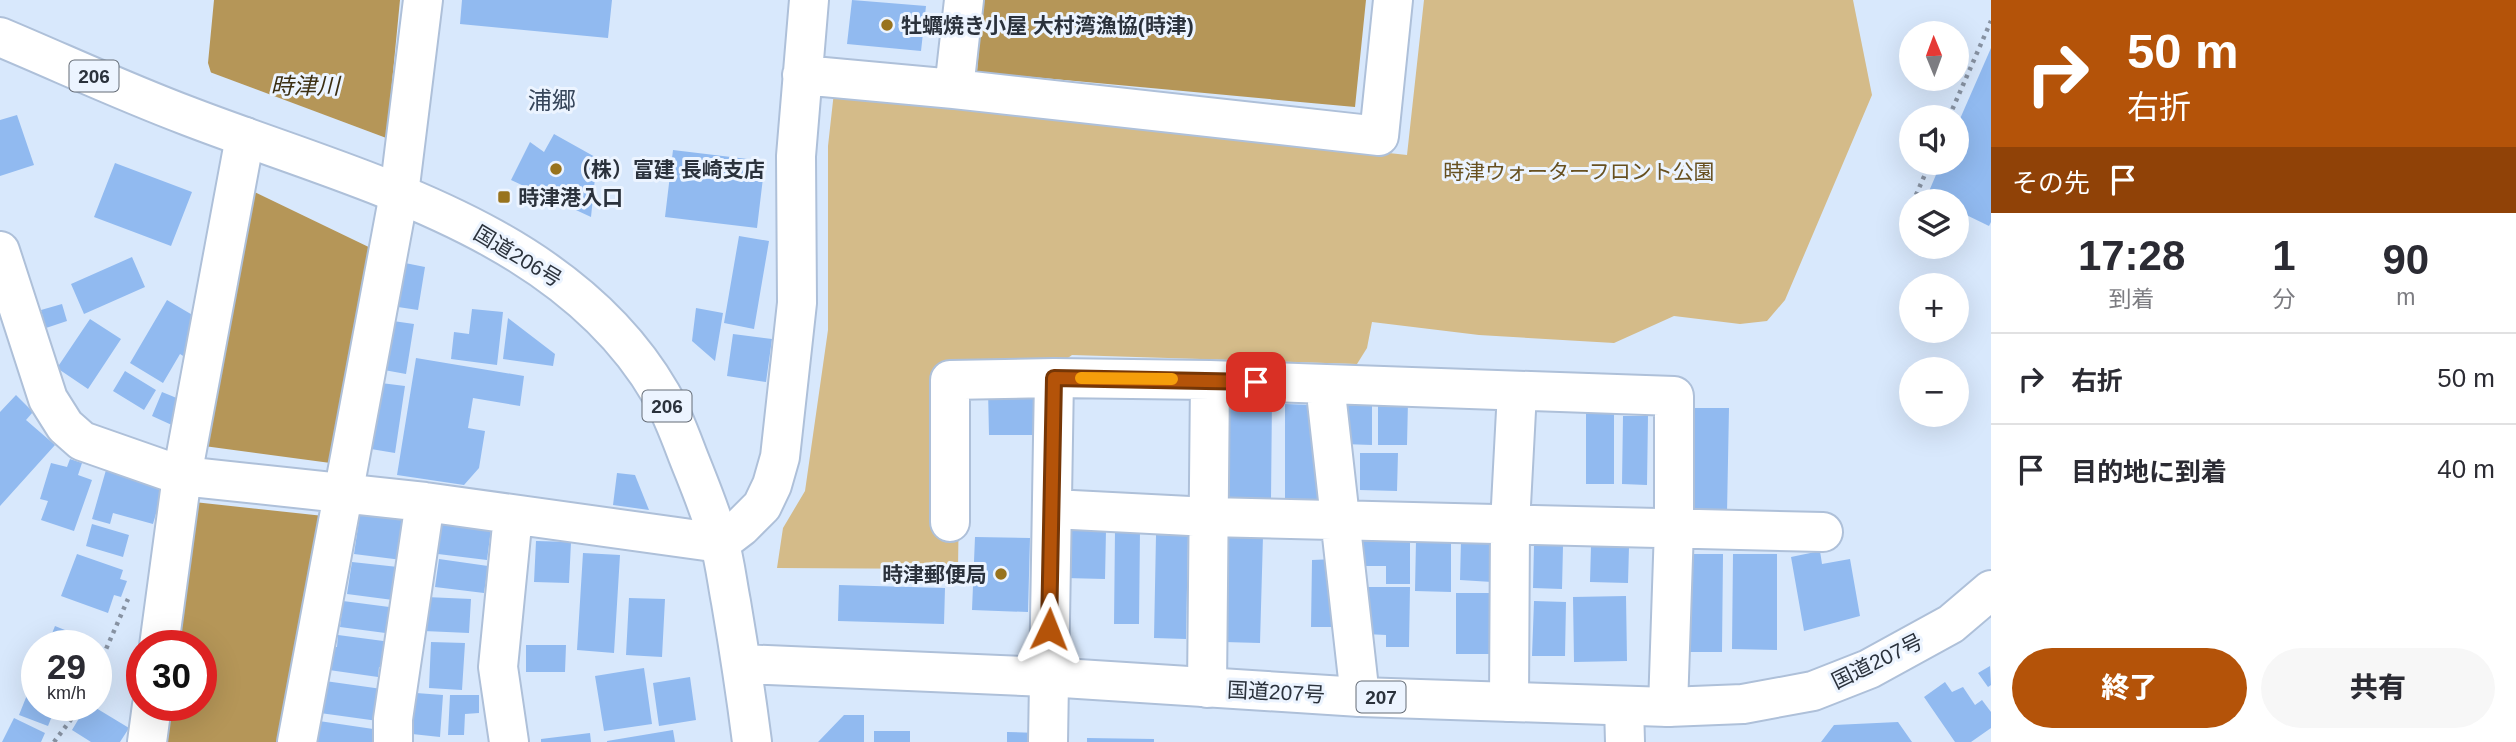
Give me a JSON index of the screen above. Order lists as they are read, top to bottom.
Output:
{
  "streets": {
    "main road": [
      "206",
      "国道206号",
      "国道207号",
      "207"
    ]
  },
  "crossings": [
    ["国道206号", "国道207号"]
  ],
  "districts": ["浦郷"],
  "water": ["時津川"],
  "parks": ["時津ウォーターフロント公園"],
  "places": {
    "other": ["牡蠣焼き小屋 大村湾漁協(時津)", "（株）富建 長崎支店", "時津郵便局"],
    "transit": ["時津港入口"]
  },
  "north": "top",
  "page": {
    "turn": ["50 m", "右折"],
    "map_buttons": ["+", "−"],
    "then": "その先",
    "eta": [
      "17:28",
      "到着",
      "1",
      "分",
      "90",
      "m"
    ],
    "list": [
      {
        "name": "右折",
        "value": "50 m"
      },
      {
        "name": "目的地に到着",
        "value": "40 m"
      }
    ],
    "speed": "29 km/h",
    "limit": "30",
    "buttons": ["終了", "共有"]
  }
}
